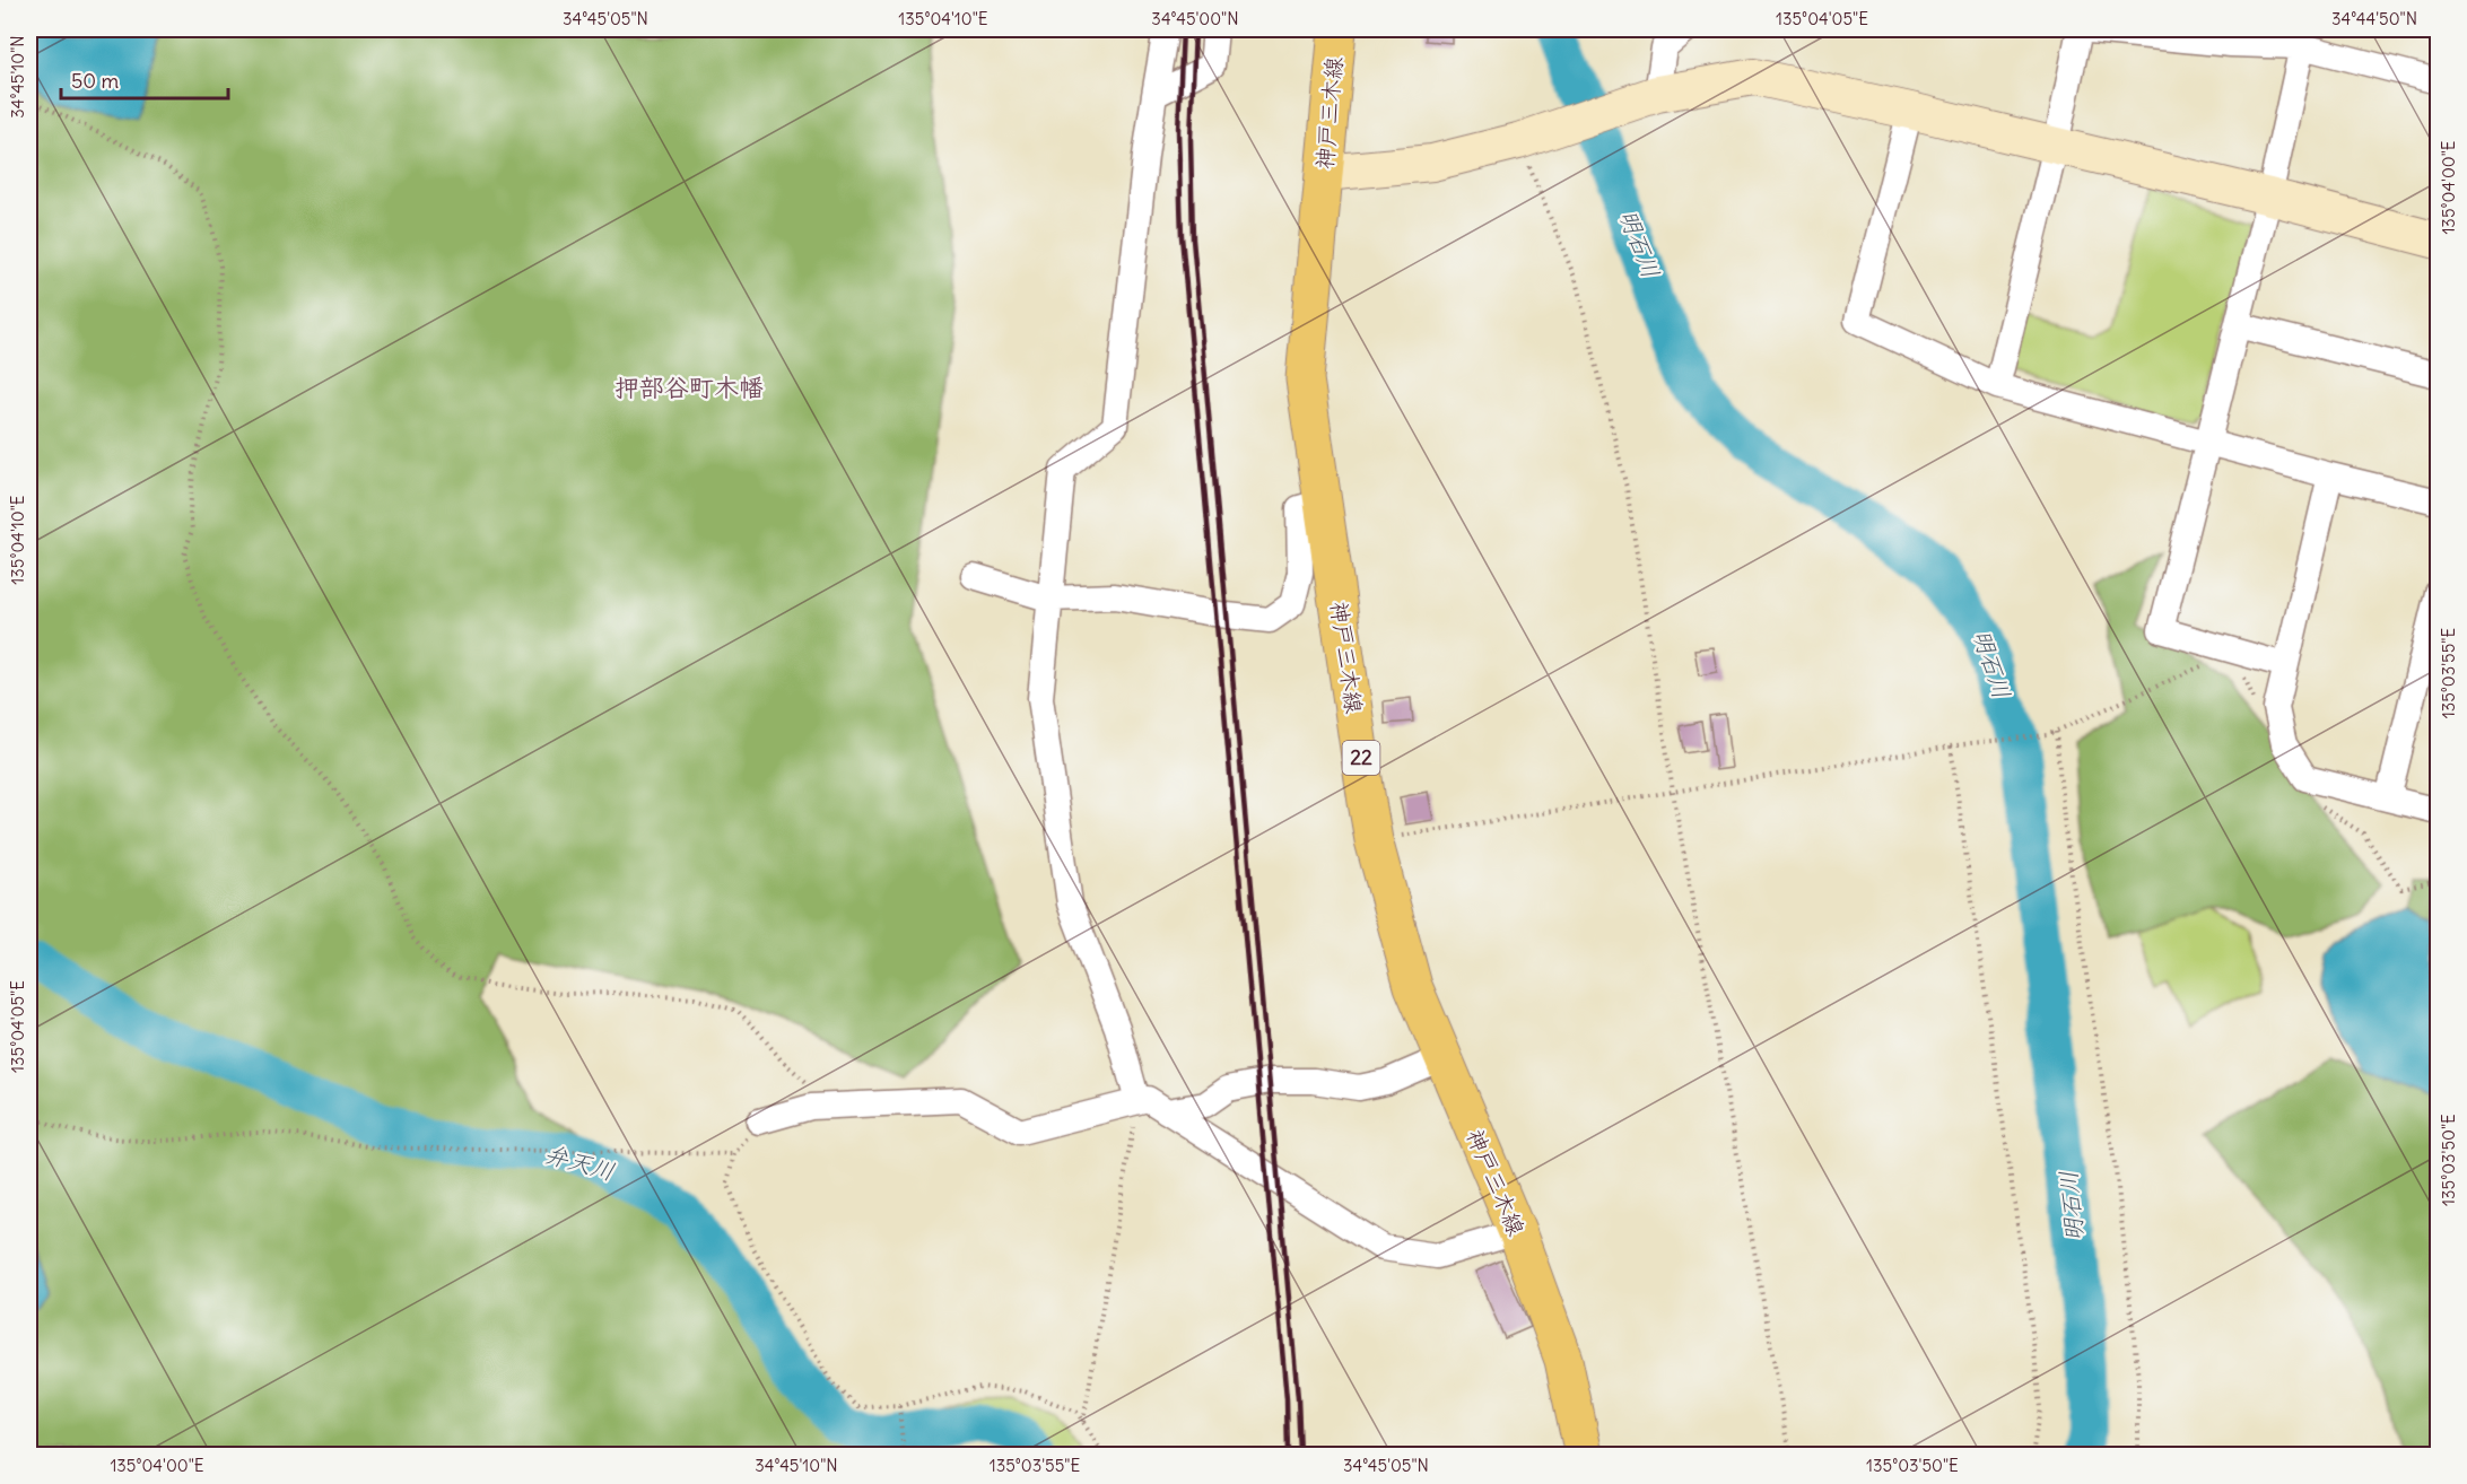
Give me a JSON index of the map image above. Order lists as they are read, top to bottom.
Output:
{
  "streets": {
    "main road": ["神戸三木線", "22"]
  },
  "districts": ["押部谷町木幡"],
  "water": ["明石川", "弁天川"],
  "scale_bar": "50 m",
  "coordinates": [
    "34°45'05\"N",
    "135°04'10\"E",
    "34°45'00\"N",
    "135°04'05\"E",
    "34°44'50\"N",
    "34°45'10\"N",
    "135°04'00\"E",
    "135°03'55\"E",
    "135°03'50\"E"
  ]
}
